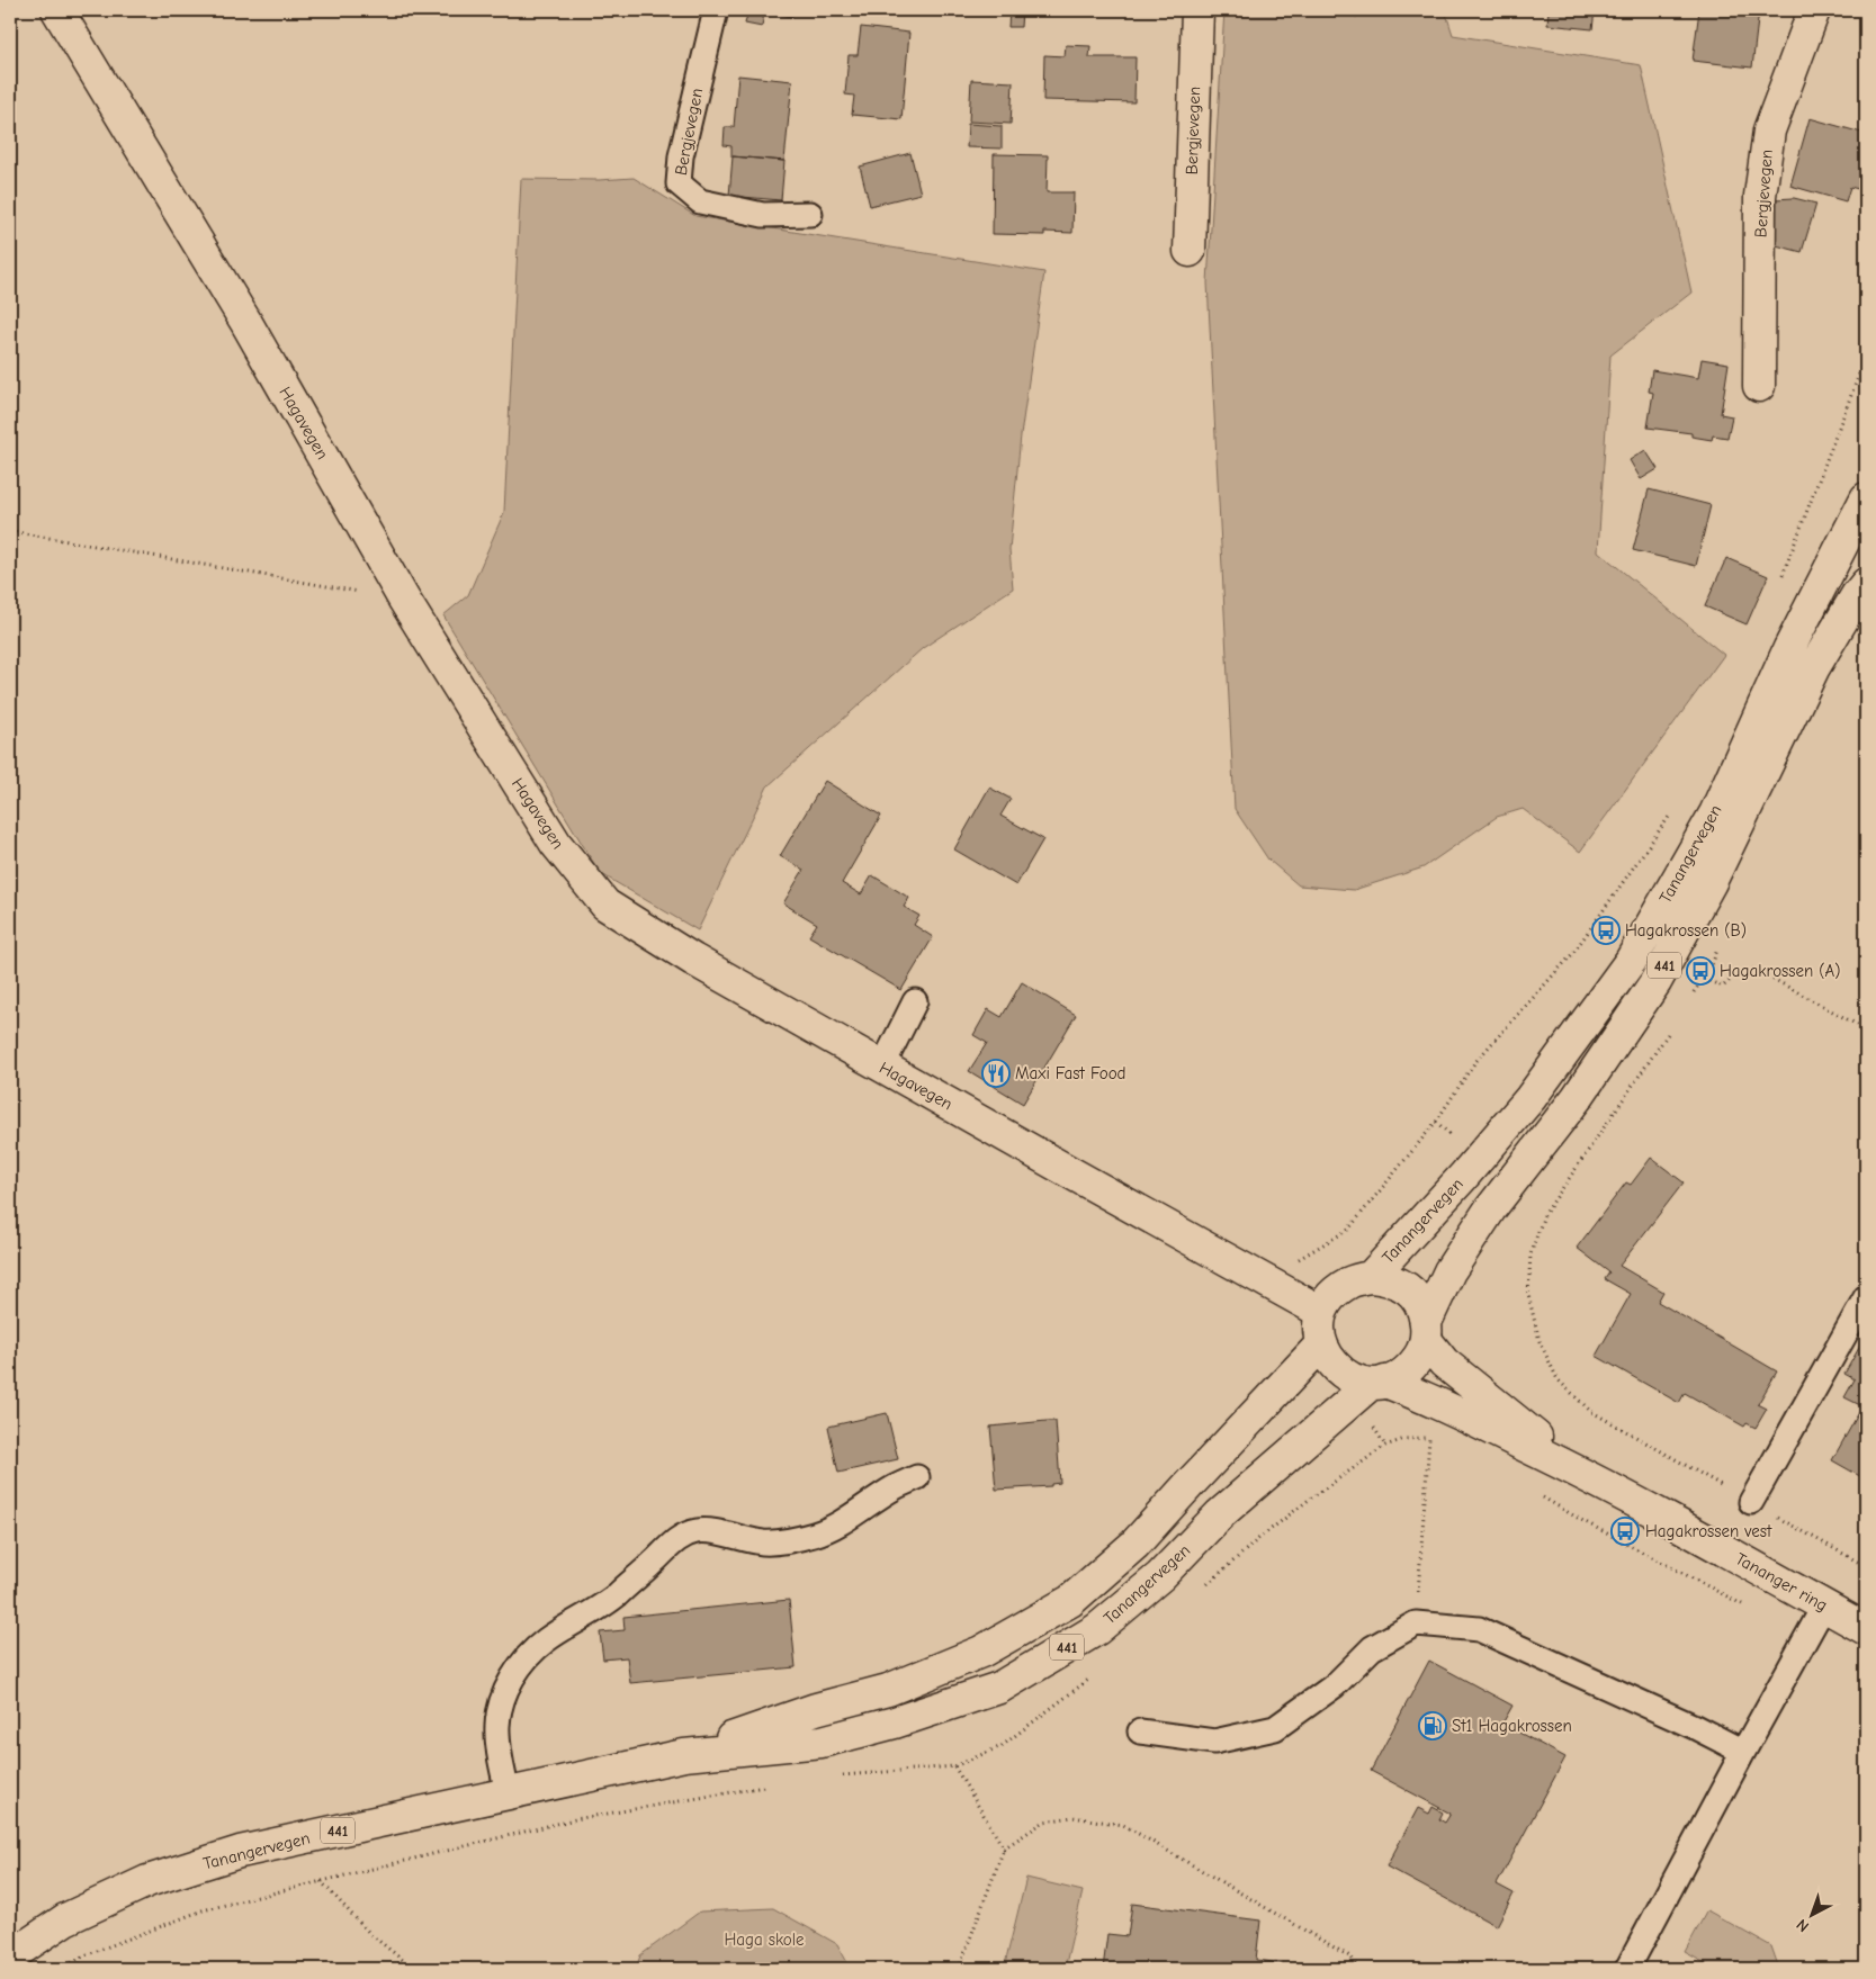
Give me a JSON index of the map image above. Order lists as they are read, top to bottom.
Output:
{
  "streets": {
    "main road": [
      "Bergjevegen",
      "Hagavegen",
      "Tanangervegen",
      "441",
      "Tananger ring"
    ]
  },
  "crossings": [
    ["Hagavegen", "Tanangervegen"],
    ["Hagavegen", "441"],
    ["Hagavegen", "Tananger ring"],
    ["Tanangervegen", "441"],
    ["Tanangervegen", "Tananger ring"],
    ["441", "Tananger ring"]
  ],
  "parks": ["Haga skole"],
  "places": {
    "bus stop": ["Hagakrossen (B)", "Hagakrossen (A)", "Hagakrossen vest"],
    "restaurant": ["Maxi Fast Food"],
    "fuel station": ["St1 Hagakrossen"]
  },
  "north": "bottom left"
}
